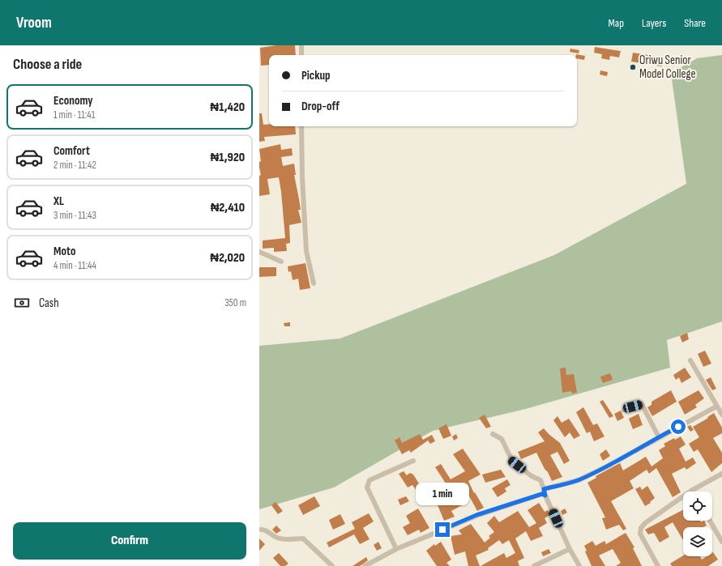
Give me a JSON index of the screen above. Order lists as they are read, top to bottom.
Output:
{
  "places": ["Oriwu Senior Model College"],
  "page": {
    "header": "Vroom",
    "nav": ["Map", "Layers", "Share"],
    "heading": "Choose a ride",
    "banner": ["Pickup", "Drop-off"],
    "list": [
      {
        "name": "Economy",
        "note": "1 min · 11:41",
        "value": "₦1,420"
      },
      {
        "name": "Comfort",
        "note": "2 min · 11:42",
        "value": "₦1,920"
      },
      {
        "name": "XL",
        "note": "3 min · 11:43",
        "value": "₦2,410"
      },
      {
        "name": "Moto",
        "note": "4 min · 11:44",
        "value": "₦2,020"
      }
    ],
    "pay": ["Cash", "350 m"],
    "bubble": "1 min",
    "buttons": "Confirm"
  }
}
